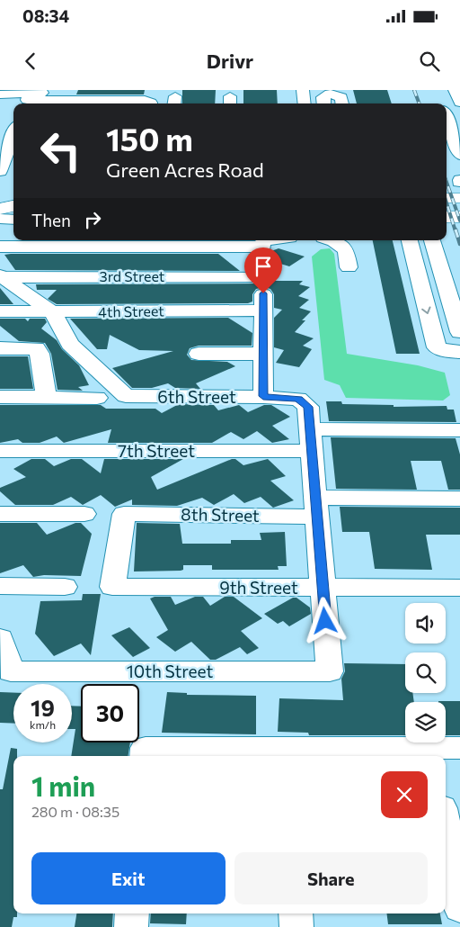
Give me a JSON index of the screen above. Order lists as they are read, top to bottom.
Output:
{
  "streets": {
    "street": [
      "3rd Street",
      "4th Street",
      "6th Street",
      "7th Street",
      "8th Street",
      "9th Street",
      "10th Street"
    ]
  },
  "crossings": [
    ["4th Street", "6th Street"],
    ["6th Street", "7th Street"],
    ["6th Street", "8th Street"],
    ["6th Street", "9th Street"],
    ["6th Street", "10th Street"],
    ["8th Street", "9th Street"]
  ],
  "page": {
    "status": "08:34",
    "header": "Drivr",
    "turn": ["150 m", "Green Acres Road"],
    "then": "Then",
    "speed": "19 km/h",
    "limit": "30",
    "heading": ["1 min", "280 m · 08:35"],
    "buttons": ["Exit", "Share"]
  }
}
